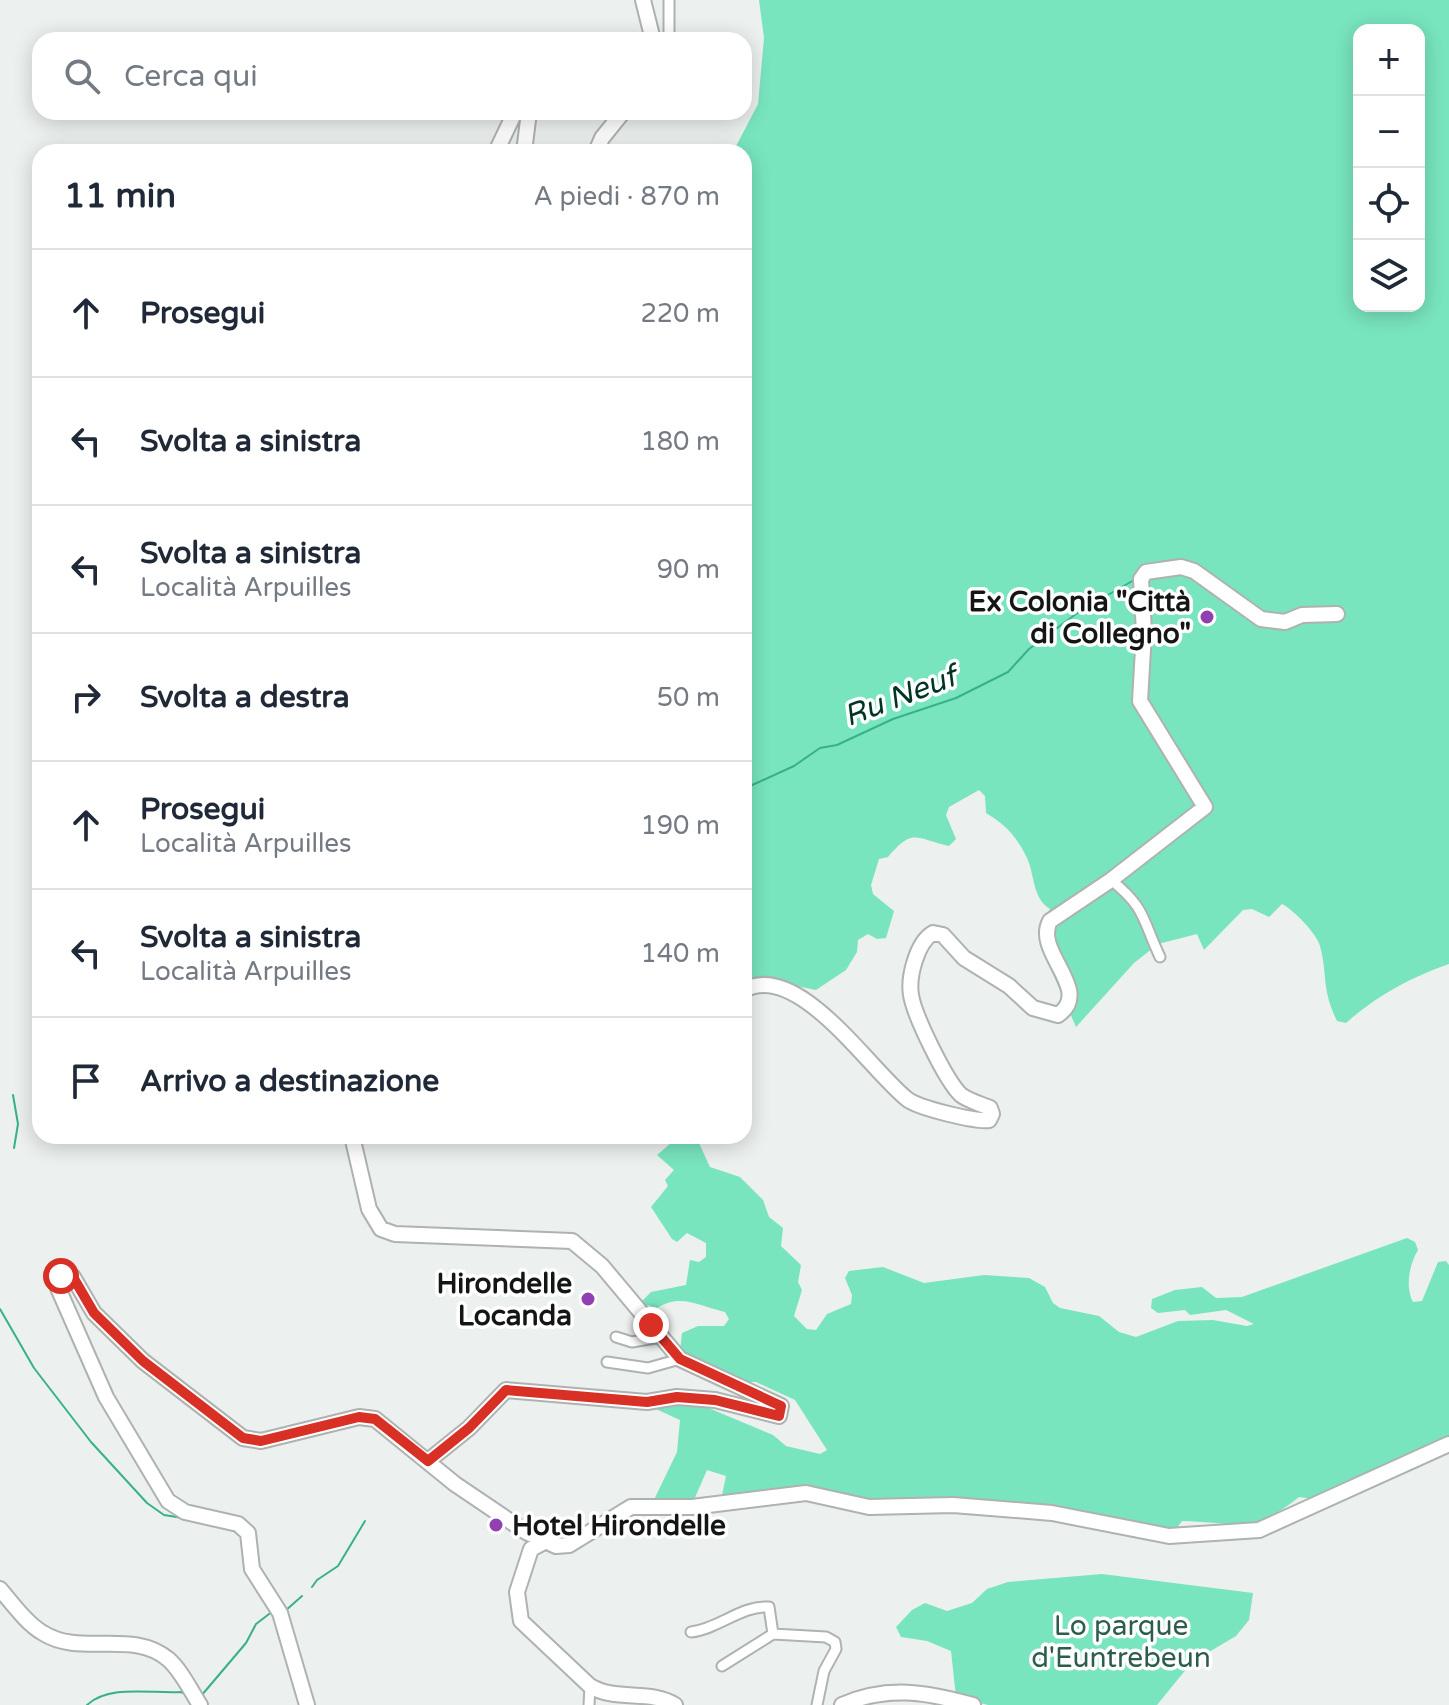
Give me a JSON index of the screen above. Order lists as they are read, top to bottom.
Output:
{
  "water": ["Ru Neuf"],
  "parks": ["Lo parque d'Euntrebeun"],
  "places": ["Ex Colonia \"Città di Collegno\"", "Hirondelle Locanda", "Hotel Hirondelle"],
  "page": {
    "map_buttons": ["+", "−"],
    "search": "Cerca qui",
    "heading": ["11 min", "A piedi · 870 m"],
    "list": [
      ["Prosegui", "220 m"],
      ["Svolta a sinistra", "180 m"],
      ["Svolta a sinistra", "Località Arpuilles", "90 m"],
      ["Svolta a destra", "50 m"],
      ["Prosegui", "Località Arpuilles", "190 m"],
      ["Svolta a sinistra", "Località Arpuilles", "140 m"],
      "Arrivo a destinazione"
    ]
  }
}
